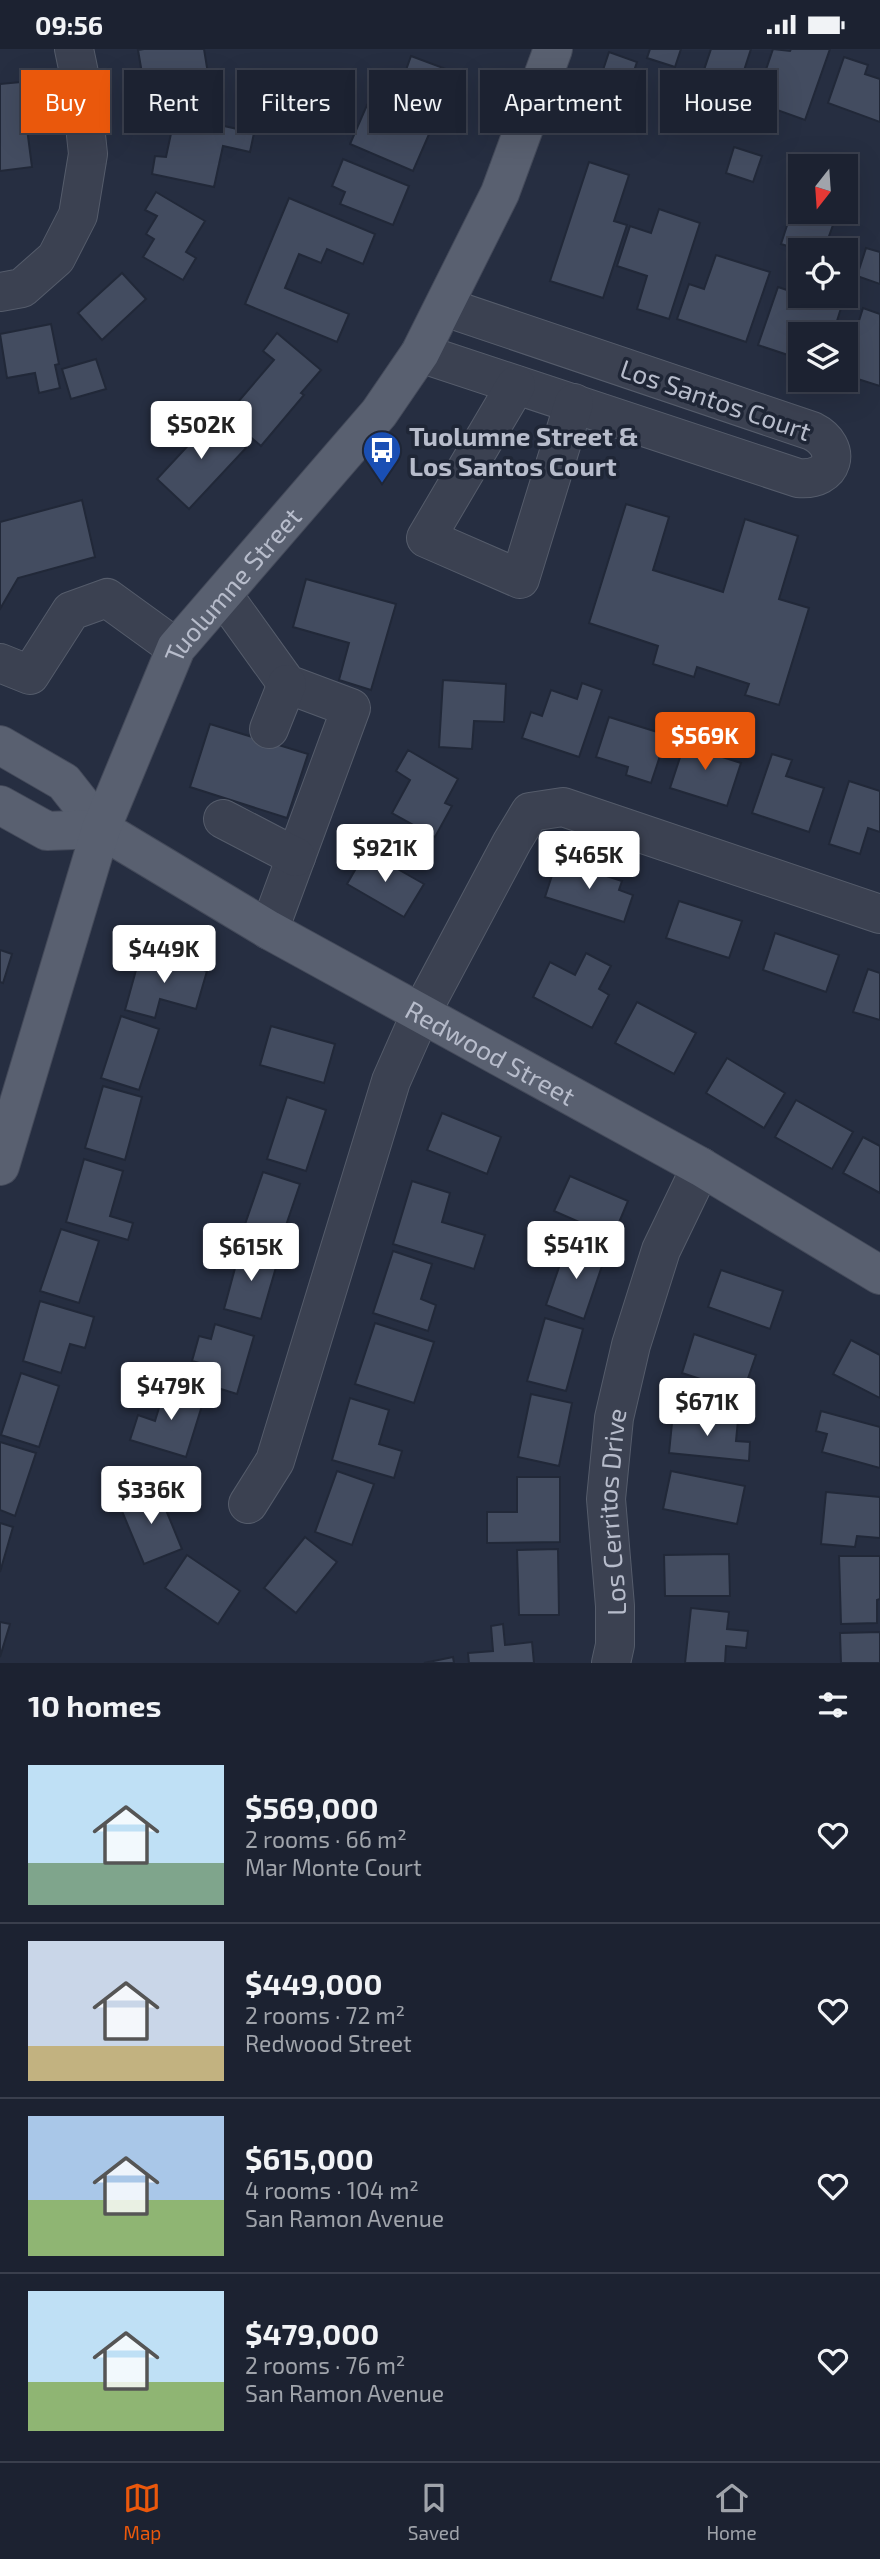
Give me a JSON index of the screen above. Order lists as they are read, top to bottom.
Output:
{
  "streets": {
    "main road": ["Tuolumne Street", "Redwood Street"],
    "street": ["Los Santos Court", "Los Cerritos Drive"]
  },
  "crossings": [
    ["Los Santos Court", "Tuolumne Street"],
    ["Tuolumne Street", "Redwood Street"],
    ["Redwood Street", "Los Cerritos Drive"]
  ],
  "places": {
    "bus stop": ["Tuolumne Street & Los Santos Court"]
  },
  "north": "bottom",
  "page": {
    "status": "09:56",
    "chip": [
      "Buy",
      "Rent",
      "Filters",
      "New",
      "Apartment",
      "House"
    ],
    "price": [
      "$502K",
      "$569K",
      "$921K",
      "$465K",
      "$449K",
      "$541K",
      "$615K",
      "$479K",
      "$671K",
      "$336K"
    ],
    "heading": "10 homes",
    "list": [
      {
        "name": "$569,000",
        "note": "2 rooms · 66 m² · Mar Monte Court"
      },
      {
        "name": "$449,000",
        "note": "2 rooms · 72 m² · Redwood Street"
      },
      {
        "name": "$615,000",
        "note": "4 rooms · 104 m² · San Ramon Avenue"
      },
      {
        "name": "$479,000",
        "note": "2 rooms · 76 m² · San Ramon Avenue"
      }
    ],
    "tabs": ["Map", "Saved", "Home"]
  }
}
